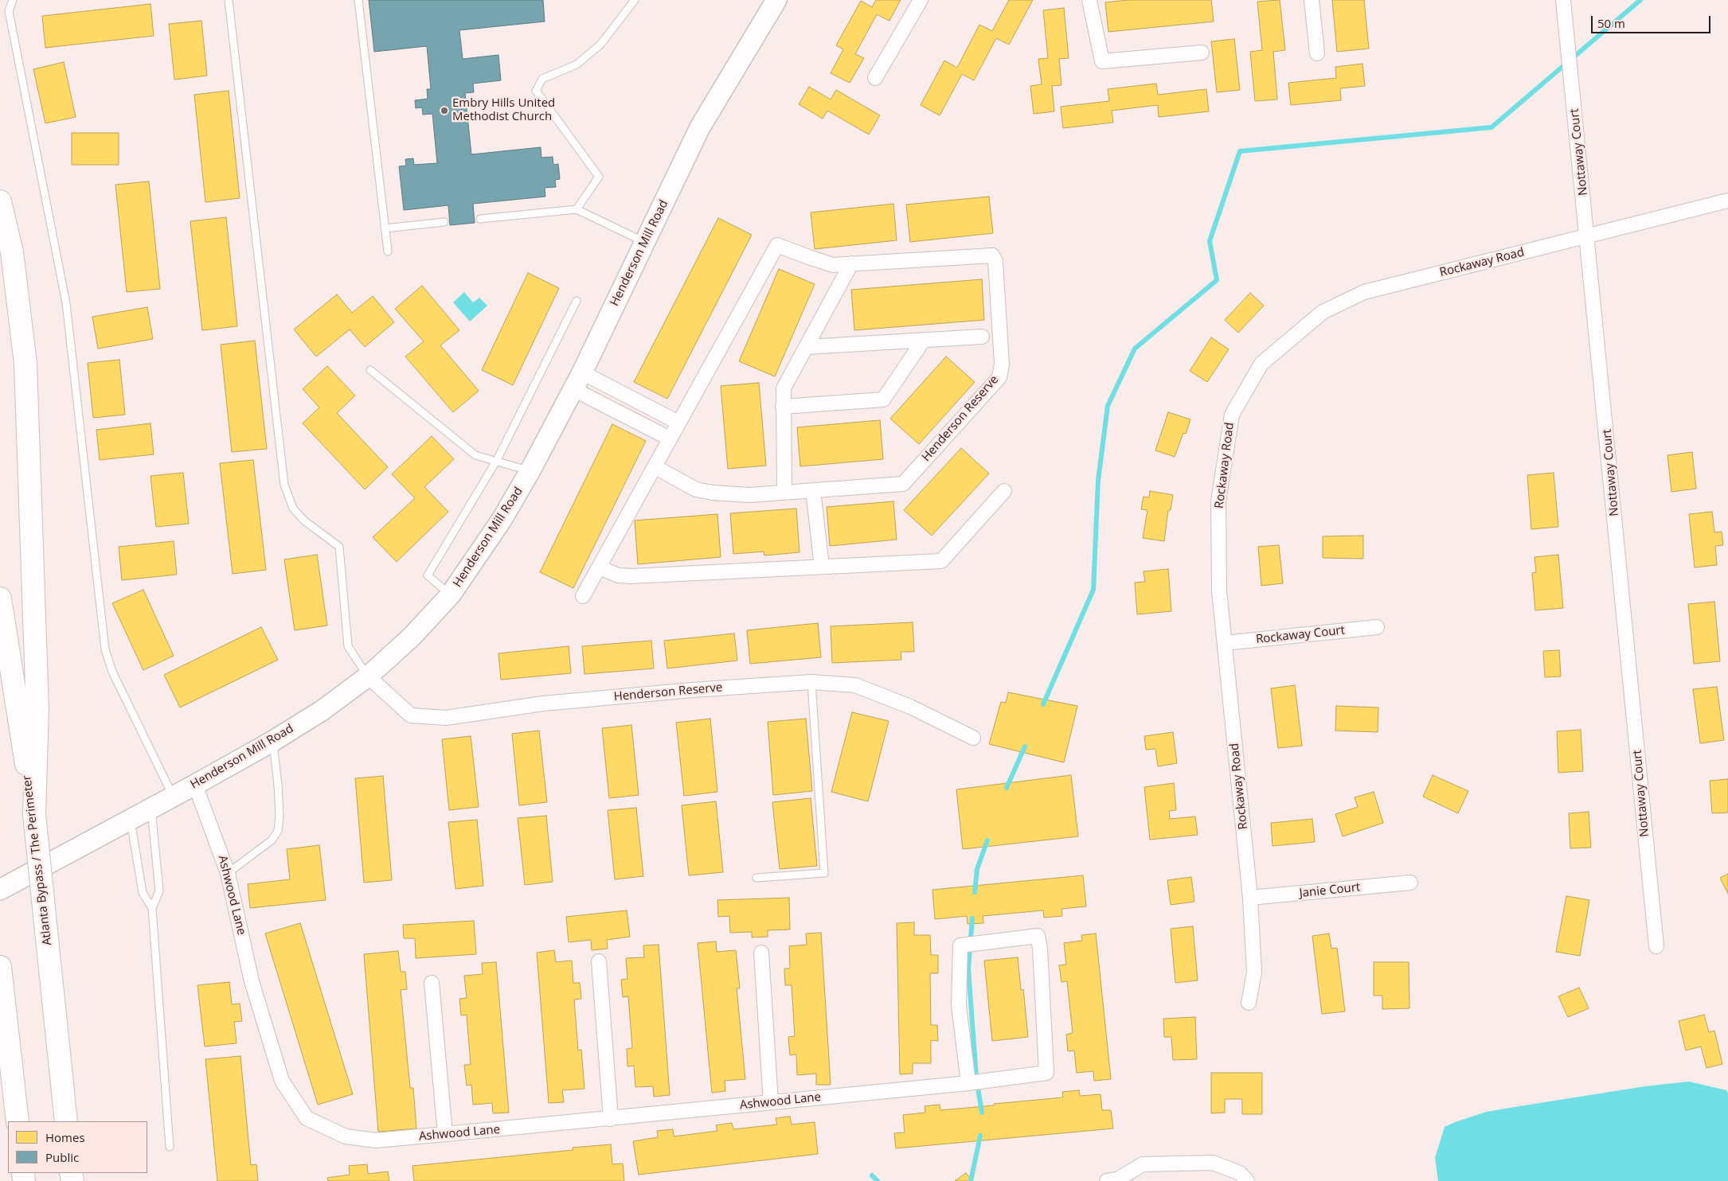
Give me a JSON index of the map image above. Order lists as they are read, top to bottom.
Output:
{
  "streets": {
    "highway": ["Atlanta Bypass / The Perimeter"],
    "street": [
      "Nottaway Court",
      "Henderson Mill Road",
      "Rockaway Road",
      "Henderson Reserve",
      "Rockaway Court",
      "Janie Court",
      "Ashwood Lane"
    ]
  },
  "crossings": [
    ["Nottaway Court", "Rockaway Road"],
    ["Henderson Mill Road", "Henderson Reserve"],
    ["Henderson Mill Road", "Ashwood Lane"],
    ["Rockaway Road", "Rockaway Court"],
    ["Rockaway Road", "Janie Court"]
  ],
  "places": ["Embry Hills United Methodist Church"],
  "legend": ["Homes", "Public"],
  "scale_bar": "50 m"
}
